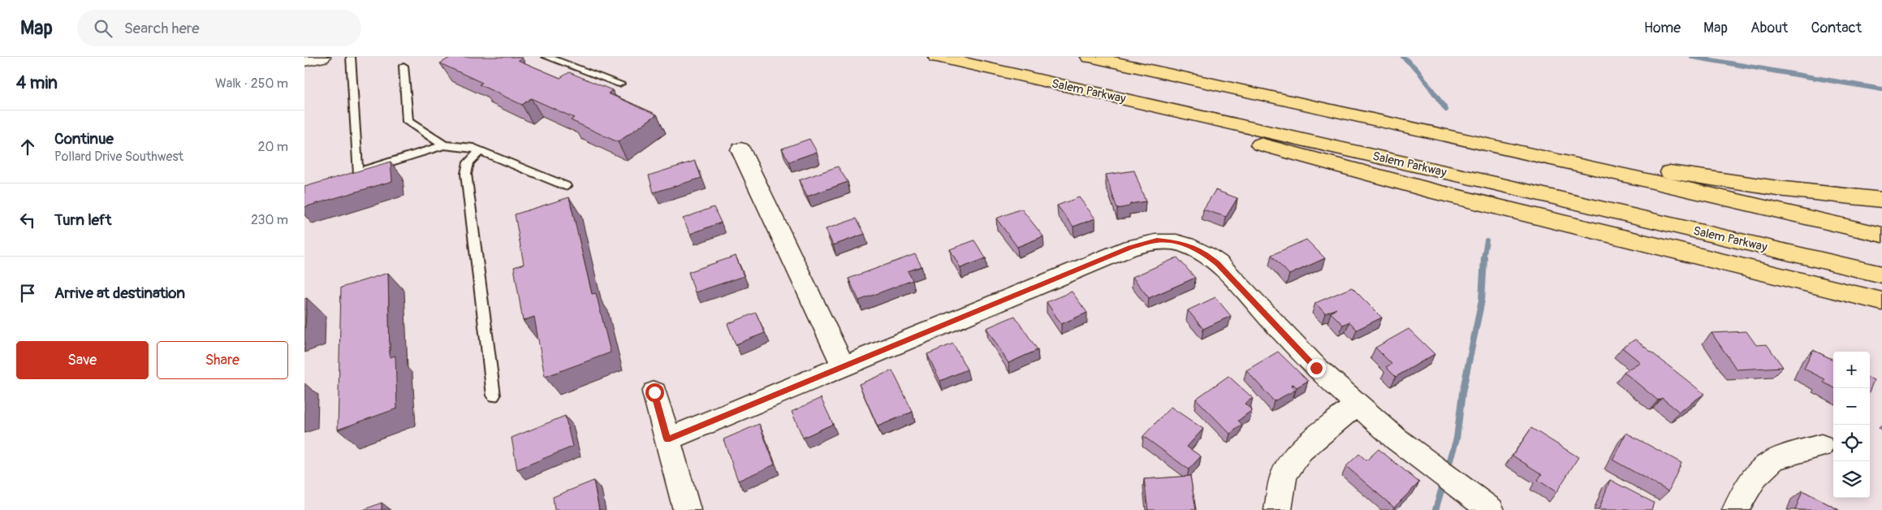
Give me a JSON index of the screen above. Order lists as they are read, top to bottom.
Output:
{
  "streets": {
    "highway": ["Salem Parkway"]
  },
  "page": {
    "header": "Map",
    "search": "Search here",
    "nav": [
      "Home",
      "Map",
      "About",
      "Contact"
    ],
    "heading": ["4 min", "Walk · 250 m"],
    "list": [
      ["Continue", "Pollard Drive Southwest", "20 m"],
      ["Turn left", "230 m"],
      "Arrive at destination"
    ],
    "buttons": ["Save", "Share"],
    "map_buttons": ["+", "−"]
  }
}
